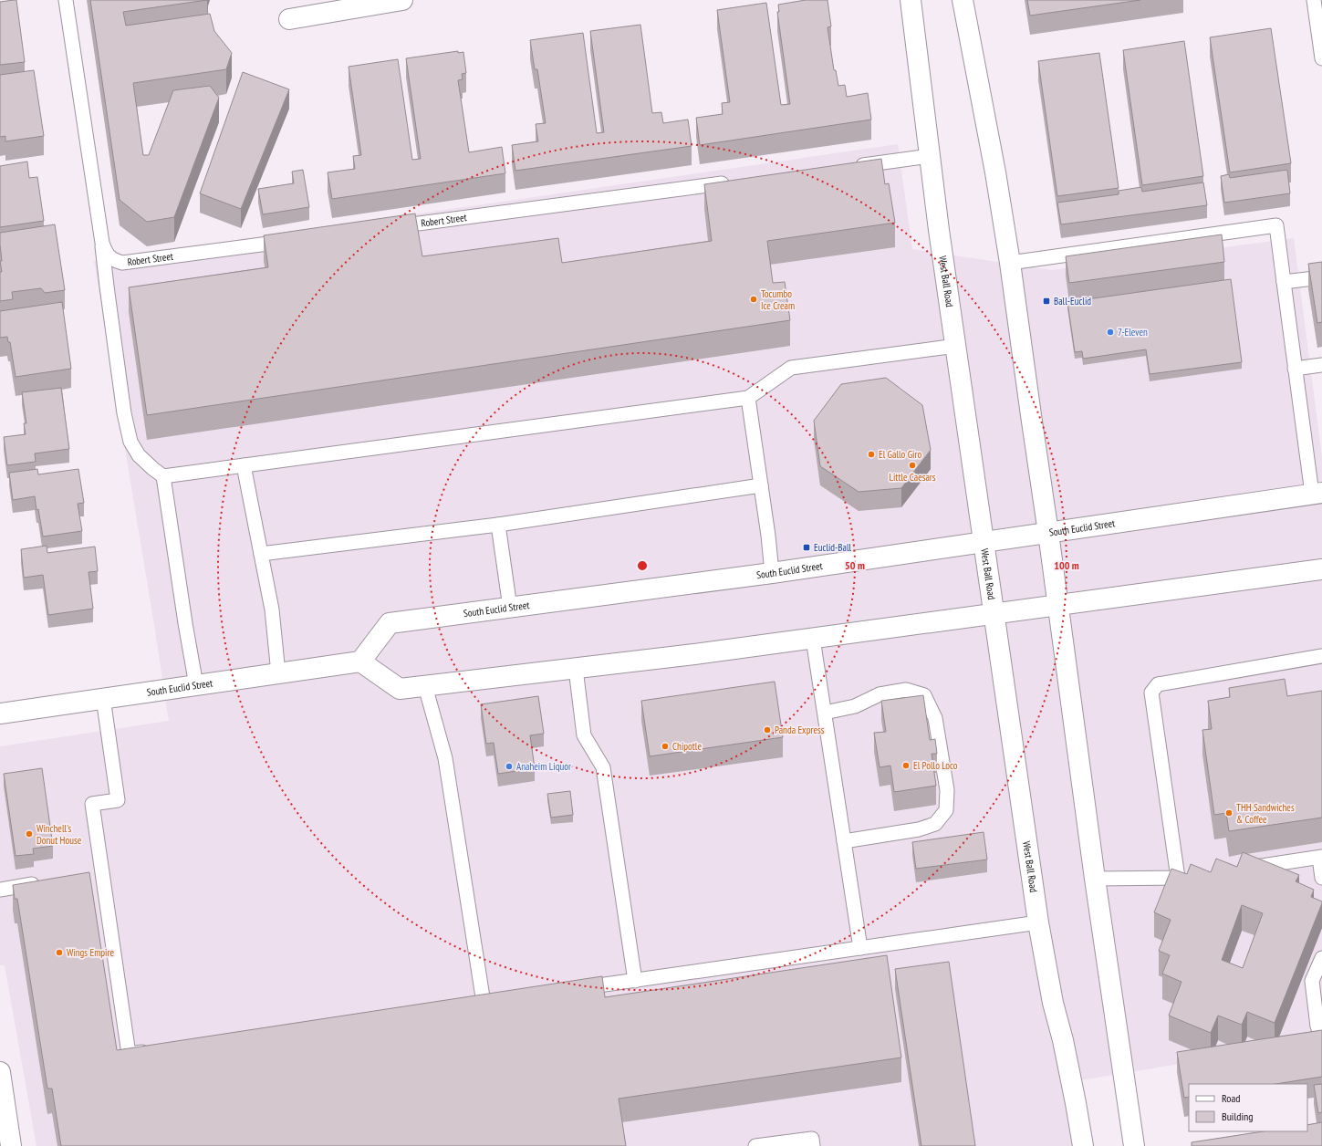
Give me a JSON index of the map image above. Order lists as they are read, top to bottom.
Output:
{
  "streets": {
    "main road": ["West Ball Road", "South Euclid Street"],
    "lane": ["Robert Street"]
  },
  "crossings": [
    ["West Ball Road", "South Euclid Street"]
  ],
  "places": {
    "other": [
      "Tocumbo Ice Cream",
      "7-Eleven",
      "El Gallo Giro",
      "Little Caesars",
      "Panda Express",
      "Chipotle",
      "El Pollo Loco",
      "Anaheim Liquor",
      "THH Sandwiches & Coffee",
      "Winchell's Donut House",
      "Wings Empire"
    ],
    "transit": ["Ball-Euclid", "Euclid-Ball"]
  },
  "legend": ["Road", "Building"],
  "rings": ["50 m", "100 m"]
}
